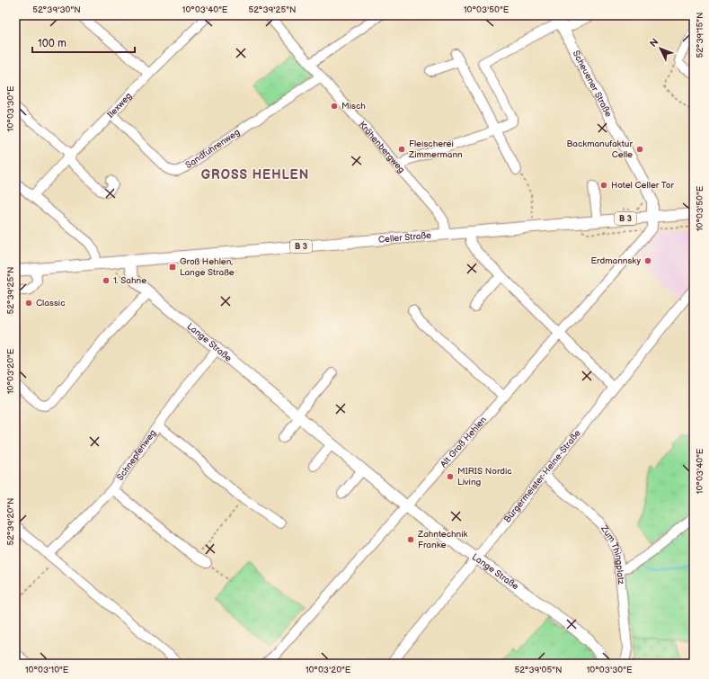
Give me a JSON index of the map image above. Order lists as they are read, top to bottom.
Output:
{
  "streets": {
    "main road": [
      "Scheuener Straße",
      "B 3",
      "Celler Straße",
      "Lange Straße"
    ],
    "street": [
      "Ilexweg",
      "Krähenbergweg",
      "Sandfuhrenweg",
      "Alt Groß Hehlen",
      "Schnepfenweg",
      "Bürgermeister-Heine-Straße",
      "Zum Thingplatz"
    ]
  },
  "crossings": [
    ["Scheuener Straße", "Celler Straße"],
    ["Ilexweg", "Sandfuhrenweg"],
    ["Krähenbergweg", "Sandfuhrenweg"],
    ["Krähenbergweg", "Celler Straße"],
    ["B 3", "Celler Straße"],
    ["Celler Straße", "Lange Straße"],
    ["Lange Straße", "Alt Groß Hehlen"],
    ["Lange Straße", "Schnepfenweg"],
    ["Lange Straße", "Bürgermeister-Heine-Straße"],
    ["Bürgermeister-Heine-Straße", "Zum Thingplatz"]
  ],
  "districts": ["GROSS HEHLEN"],
  "places": {
    "other": [
      "Misch",
      "Fleischerei Zimmermann",
      "Backmanufaktur Celle",
      "Hotel Celler Tor",
      "Erdmannsky",
      "1. Sahne",
      "Classic",
      "MIRIS Nordic Living",
      "Zahntechnik Franke"
    ],
    "transit": ["Groß Hehlen, Lange Straße"]
  },
  "scale_bar": "100 m",
  "north": "top left",
  "coordinates": [
    "52°39'30\"N",
    "10°03'40\"E",
    "52°39'25\"N",
    "10°03'50\"E",
    "52°39'15\"N",
    "10°03'30\"E",
    "10°03'20\"E",
    "52°39'20\"N",
    "10°03'10\"E",
    "52°39'05\"N"
  ]
}
